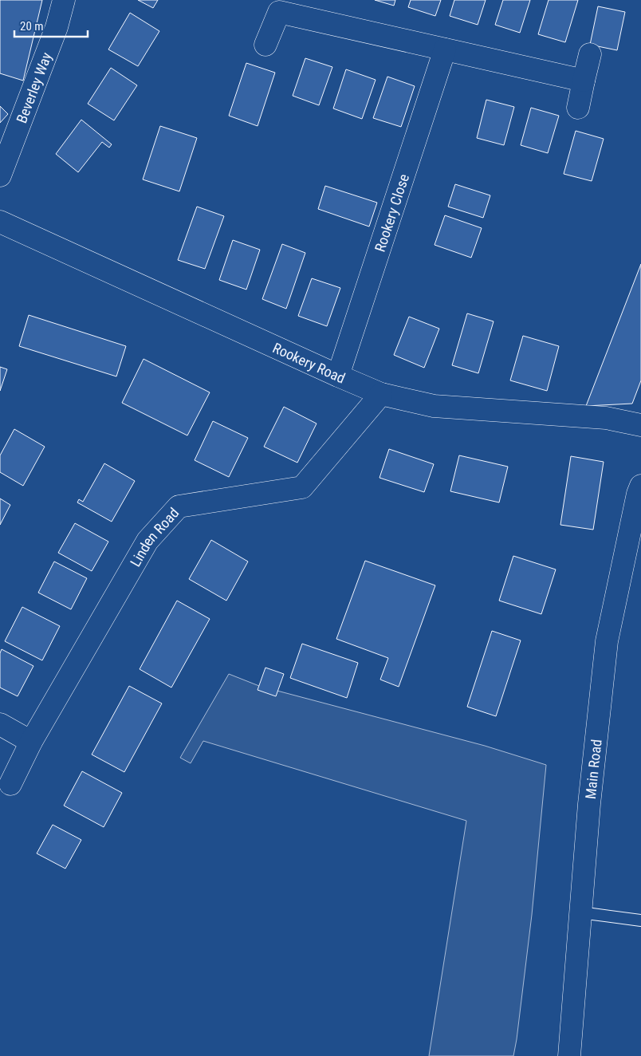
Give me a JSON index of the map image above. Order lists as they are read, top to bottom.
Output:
{
  "streets": {
    "street": [
      "Beverley Way",
      "Rookery Close",
      "Rookery Road",
      "Linden Road",
      "Main Road"
    ]
  },
  "crossings": [
    ["Rookery Close", "Rookery Road"],
    ["Rookery Road", "Linden Road"]
  ],
  "scale_bar": "20 m"
}
